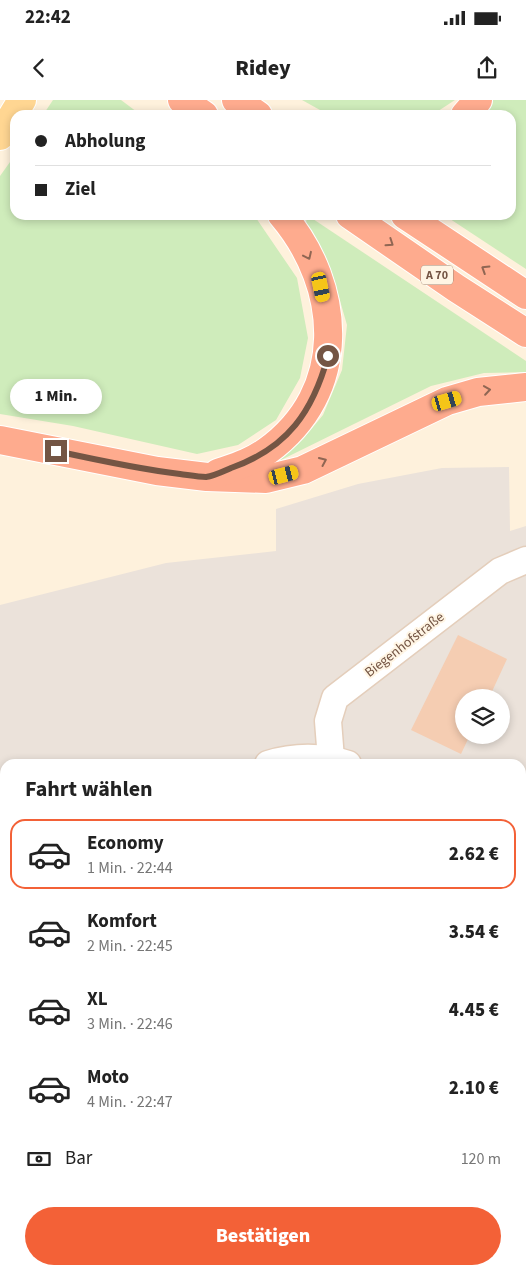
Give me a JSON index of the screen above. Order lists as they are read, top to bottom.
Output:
{
  "streets": {
    "highway": ["A 70"],
    "street": ["Biegenhofstraße"]
  },
  "page": {
    "status": "22:42",
    "header": "Ridey",
    "banner": ["Abholung", "Ziel"],
    "bubble": "1 Min.",
    "heading": "Fahrt wählen",
    "list": [
      {
        "name": "Economy",
        "note": "1 Min. · 22:44",
        "value": "2.62 €"
      },
      {
        "name": "Komfort",
        "note": "2 Min. · 22:45",
        "value": "3.54 €"
      },
      {
        "name": "XL",
        "note": "3 Min. · 22:46",
        "value": "4.45 €"
      },
      {
        "name": "Moto",
        "note": "4 Min. · 22:47",
        "value": "2.10 €"
      }
    ],
    "pay": ["Bar", "120 m"],
    "buttons": "Bestätigen"
  }
}
